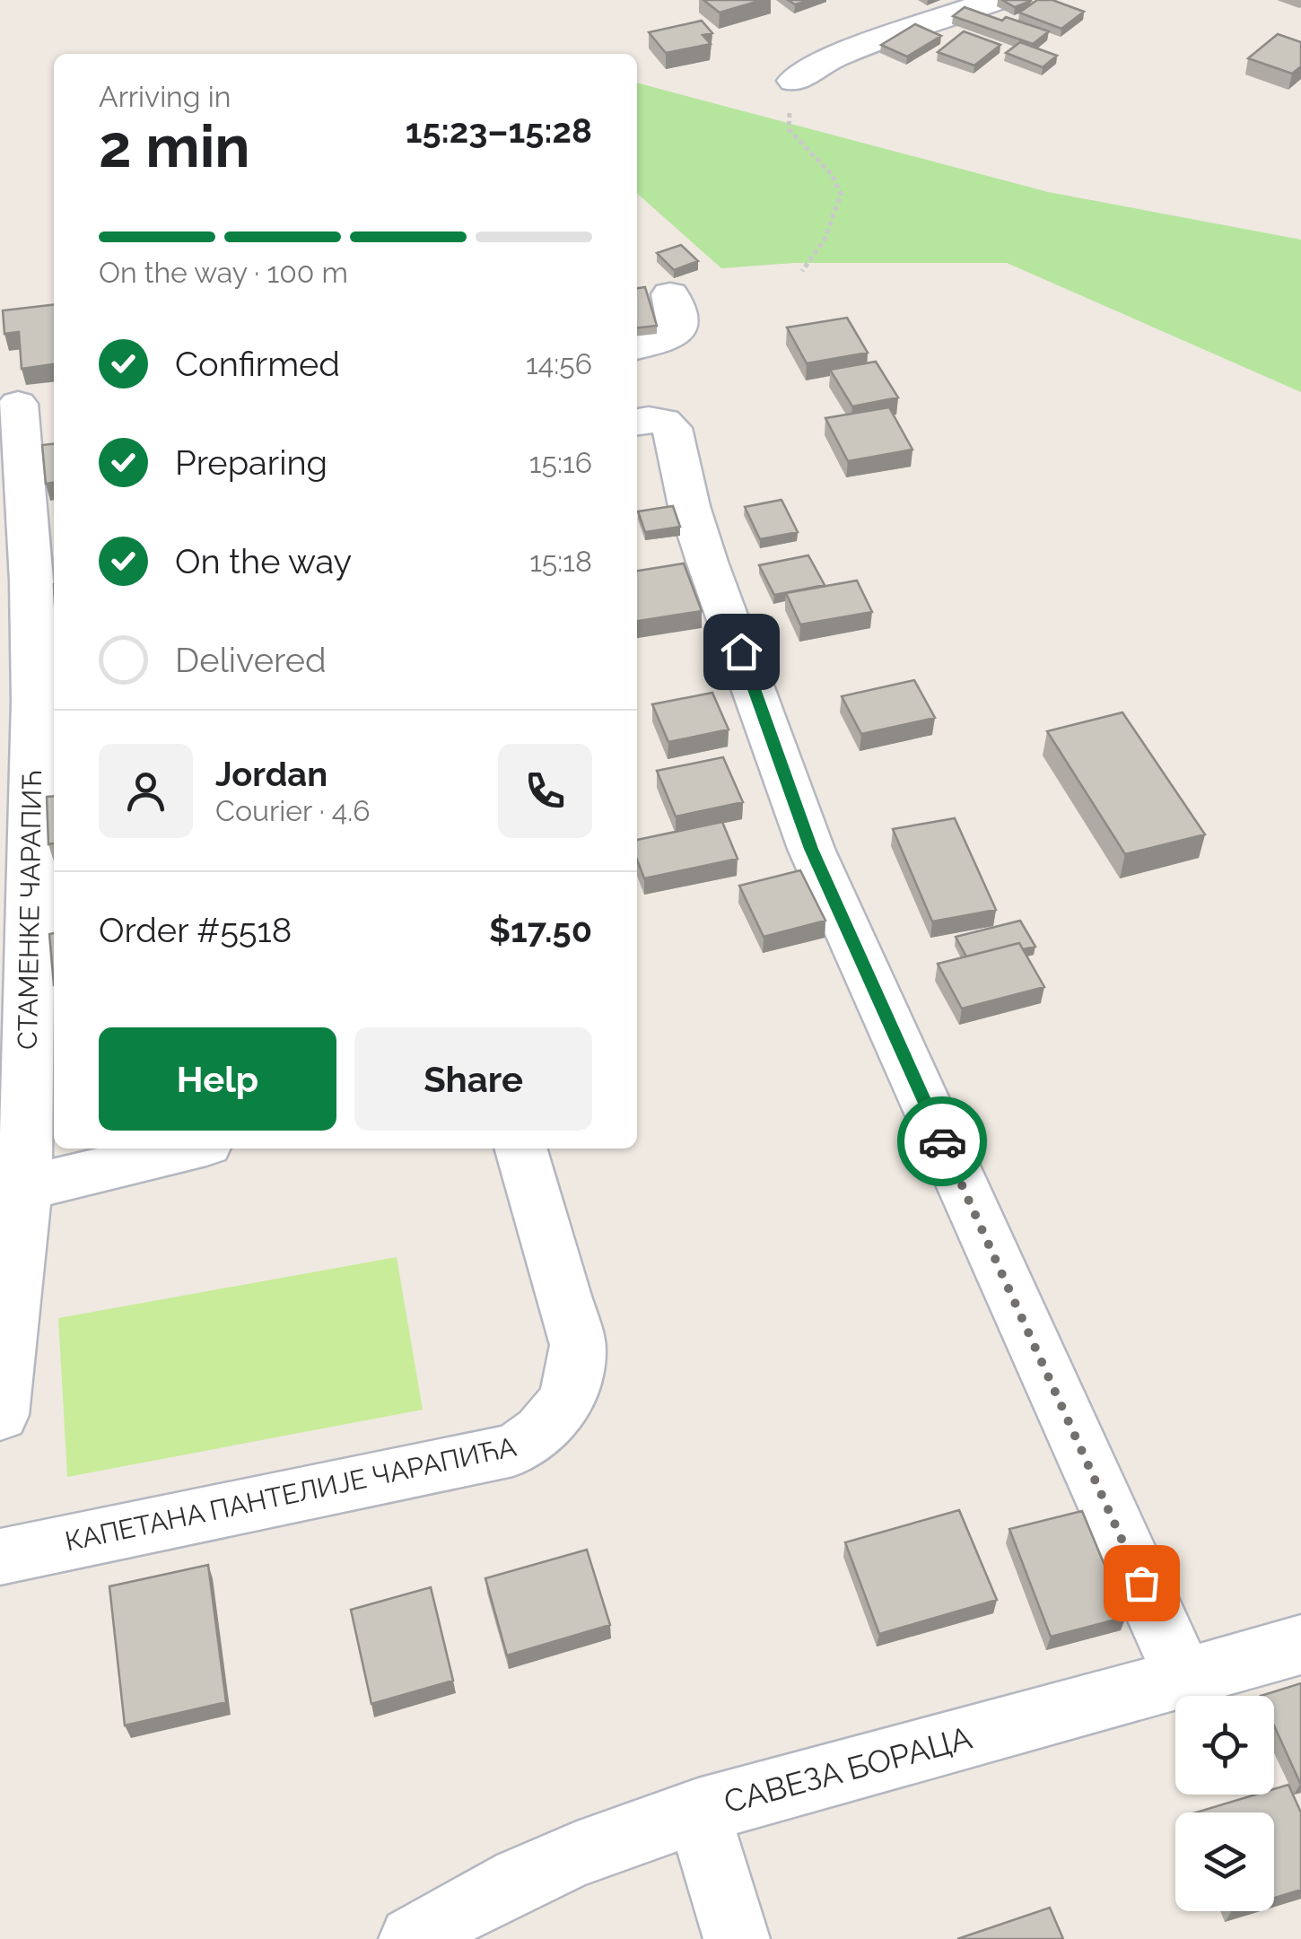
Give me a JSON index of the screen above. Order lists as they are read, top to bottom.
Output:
{
  "streets": {
    "street": ["СТАМЕНКЕ ЧАРАПИЋ", "КАПЕТАНА ПАНТЕЛИЈЕ ЧАРАПИЋА", "САВЕЗА БОРАЦА"]
  },
  "page": {
    "heading": ["2 min", "Arriving in", "15:23–15:28"],
    "panel": [
      "Jordan",
      "Courier · 4.6",
      "Order #5518",
      "$17.50"
    ],
    "bar": "On the way · 100 m",
    "list": [
      ["Confirmed", "14:56"],
      ["Preparing", "15:16"],
      ["On the way", "15:18"],
      "Delivered"
    ],
    "buttons": ["Help", "Share"]
  }
}
